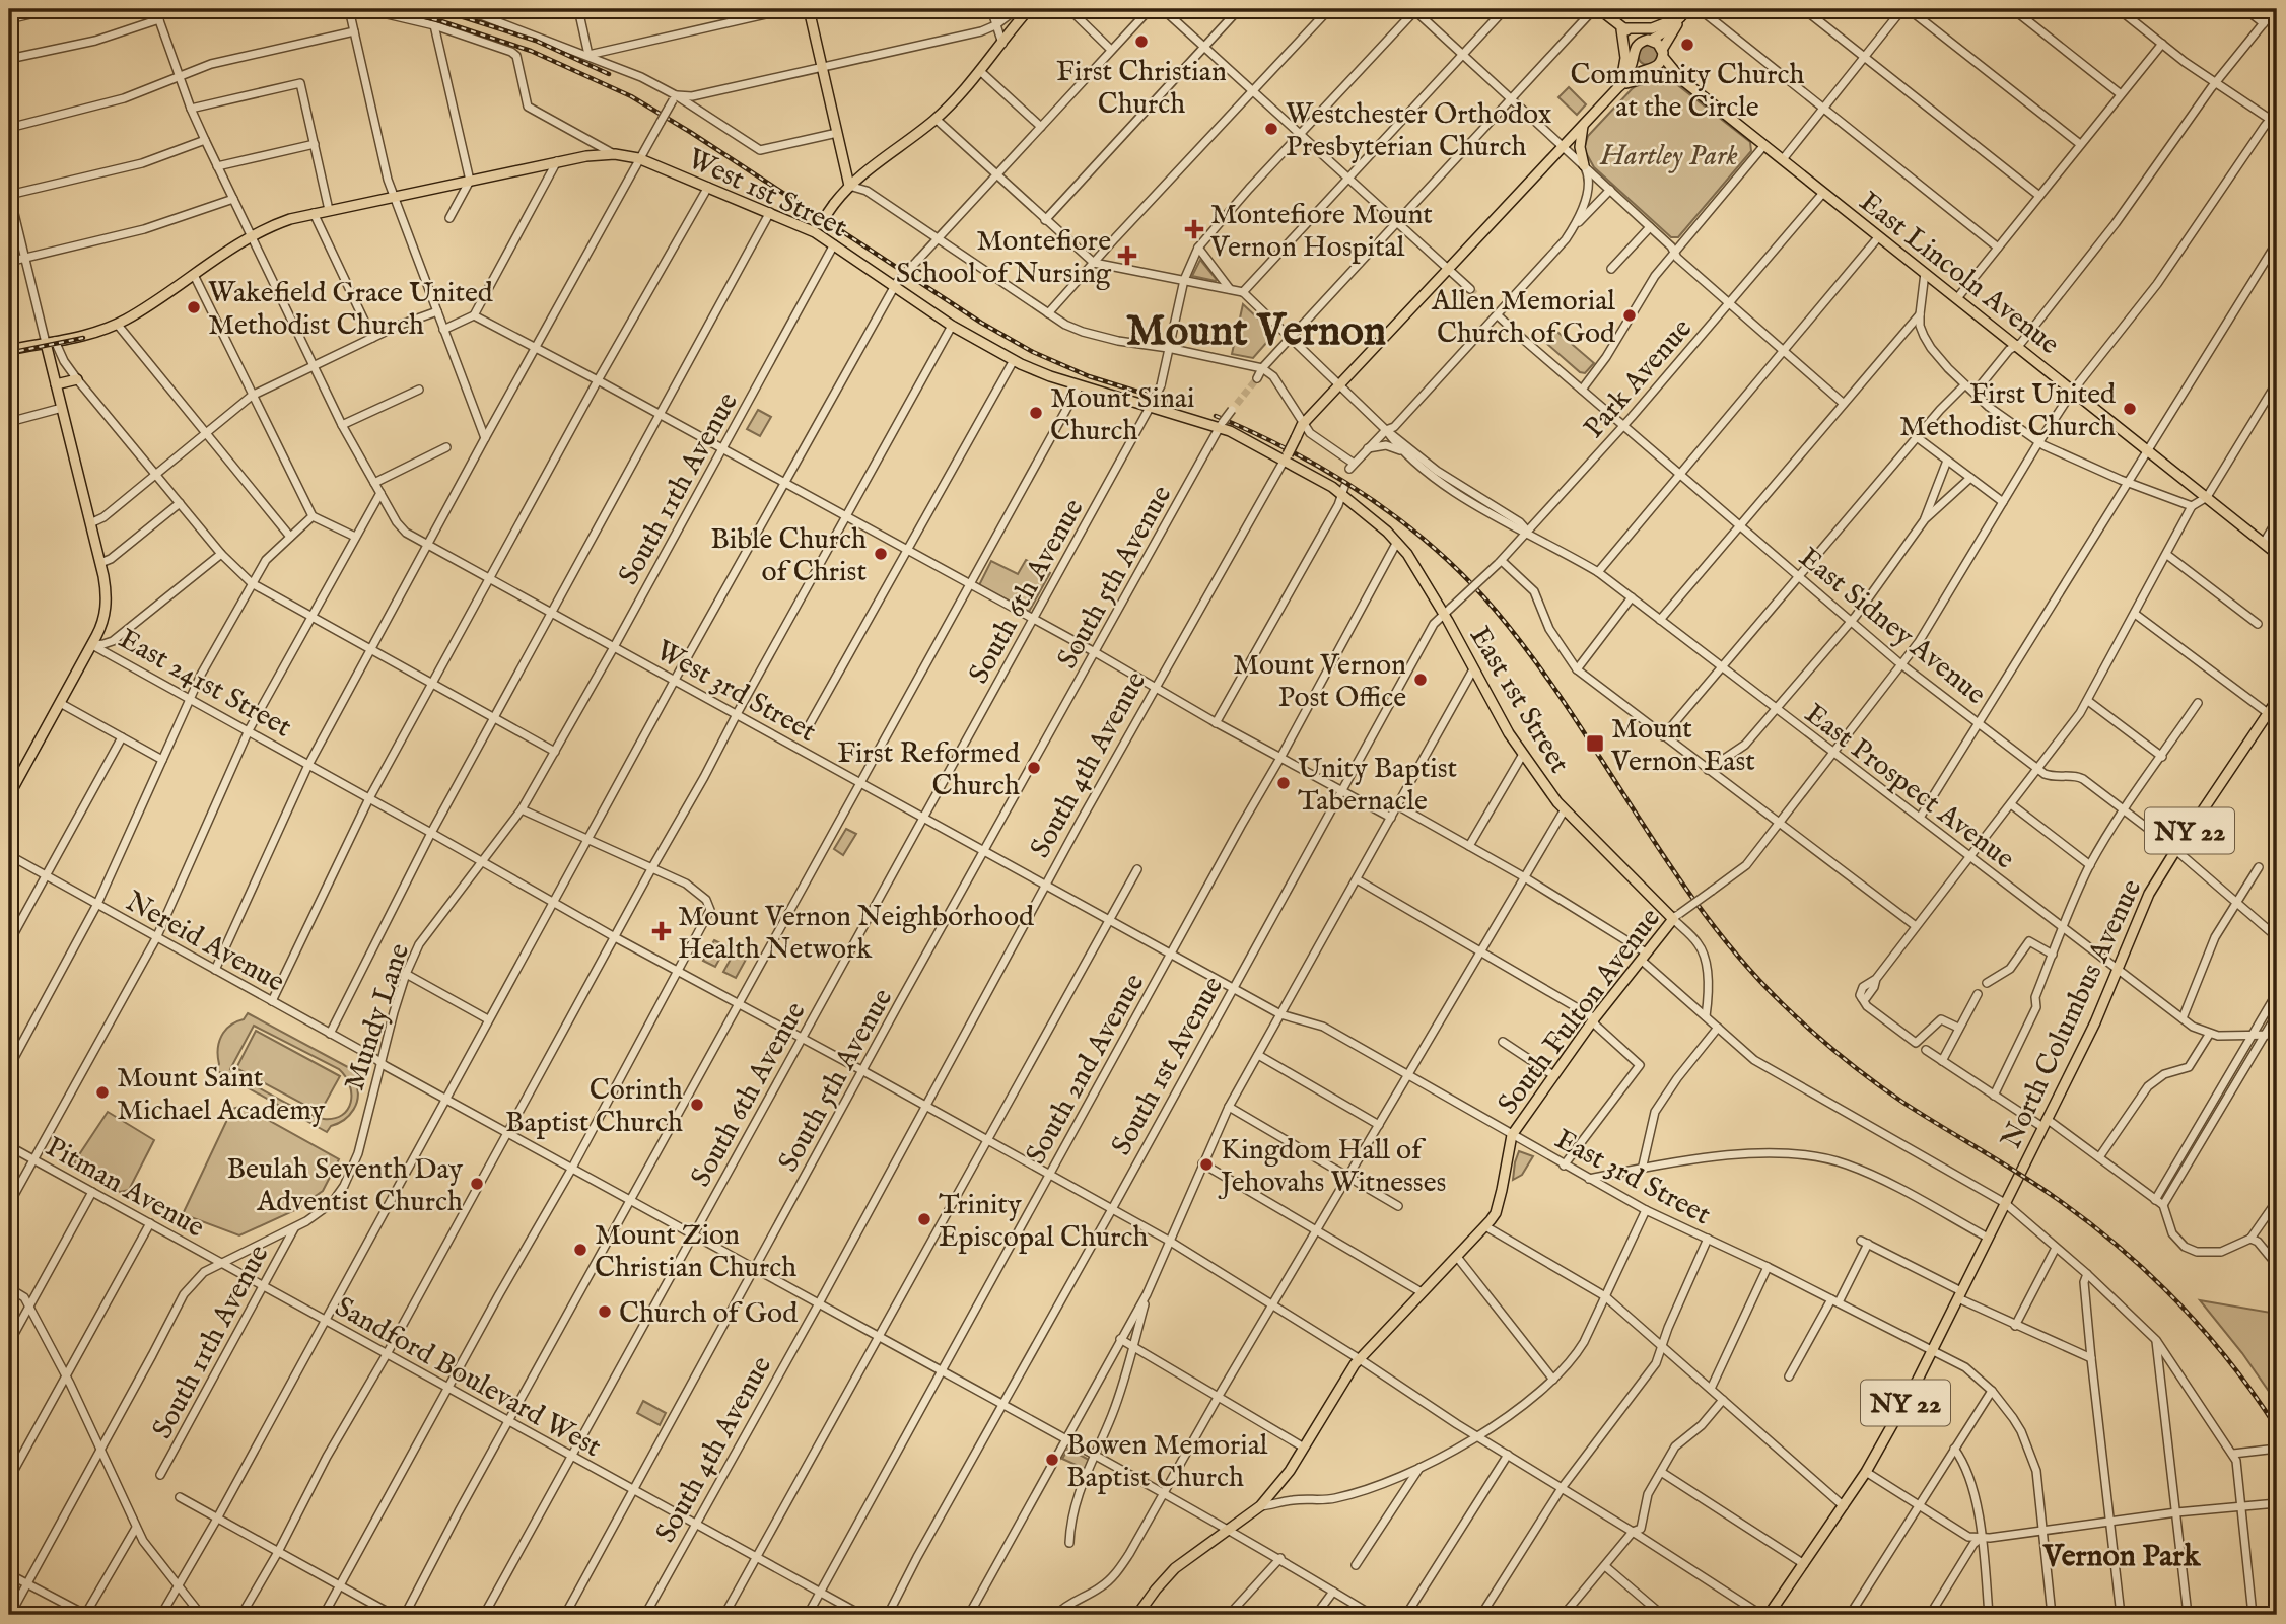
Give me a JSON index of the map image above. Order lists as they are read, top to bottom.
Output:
{
  "streets": {
    "main road": [
      "West 1st Street",
      "East Lincoln Avenue",
      "East 241st Street",
      "East 1st Street",
      "NY 22",
      "South Fulton Avenue",
      "North Columbus Avenue"
    ],
    "street": [
      "Park Avenue",
      "South 11th Avenue",
      "South 5th Avenue",
      "South 6th Avenue",
      "East Sidney Avenue",
      "West 3rd Street",
      "South 4th Avenue",
      "East Prospect Avenue",
      "Nereid Avenue",
      "Mundy Lane",
      "South 1st Avenue",
      "South 2nd Avenue",
      "East 3rd Street",
      "Pitman Avenue",
      "Sandford Boulevard West"
    ]
  },
  "crossings": [
    ["West 1st Street", "South 11th Avenue"],
    ["West 1st Street", "South 5th Avenue"],
    ["West 1st Street", "South 6th Avenue"],
    ["West 1st Street", "East 241st Street"],
    ["West 1st Street", "East 1st Street"],
    ["West 1st Street", "South 4th Avenue"],
    ["East Lincoln Avenue", "Park Avenue"],
    ["East Lincoln Avenue", "South Fulton Avenue"],
    ["Park Avenue", "East Sidney Avenue"],
    ["Park Avenue", "East 1st Street"],
    ["Park Avenue", "East Prospect Avenue"],
    ["Park Avenue", "South 1st Avenue"],
    ["South 11th Avenue", "West 3rd Street"],
    ["South 11th Avenue", "Mundy Lane"],
    ["South 11th Avenue", "Sandford Boulevard West"],
    ["South 5th Avenue", "East 241st Street"],
    ["South 5th Avenue", "West 3rd Street"],
    ["South 5th Avenue", "Nereid Avenue"],
    ["South 5th Avenue", "Sandford Boulevard West"],
    ["South 6th Avenue", "East 241st Street"],
    ["South 6th Avenue", "West 3rd Street"],
    ["South 6th Avenue", "Nereid Avenue"],
    ["South 6th Avenue", "Sandford Boulevard West"],
    ["East Sidney Avenue", "South Fulton Avenue"],
    ["East Sidney Avenue", "North Columbus Avenue"],
    ["East 241st Street", "South 4th Avenue"],
    ["East 241st Street", "South Fulton Avenue"],
    ["East 241st Street", "Mundy Lane"],
    ["East 241st Street", "South 1st Avenue"],
    ["East 241st Street", "South 2nd Avenue"],
    ["West 3rd Street", "South 4th Avenue"],
    ["West 3rd Street", "East 3rd Street"],
    ["East 1st Street", "South 4th Avenue"],
    ["East 1st Street", "South Fulton Avenue"],
    ["East 1st Street", "South 1st Avenue"],
    ["East 1st Street", "South 2nd Avenue"],
    ["South 4th Avenue", "Nereid Avenue"],
    ["South 4th Avenue", "East 3rd Street"],
    ["South 4th Avenue", "Sandford Boulevard West"],
    ["East Prospect Avenue", "South Fulton Avenue"],
    ["East Prospect Avenue", "North Columbus Avenue"],
    ["NY 22", "North Columbus Avenue"],
    ["NY 22", "East 3rd Street"],
    ["Nereid Avenue", "South Fulton Avenue"],
    ["Nereid Avenue", "Mundy Lane"],
    ["Nereid Avenue", "South 1st Avenue"],
    ["Nereid Avenue", "South 2nd Avenue"],
    ["South Fulton Avenue", "East 3rd Street"],
    ["Mundy Lane", "Pitman Avenue"],
    ["Mundy Lane", "Sandford Boulevard West"],
    ["South 1st Avenue", "East 3rd Street"],
    ["South 2nd Avenue", "East 3rd Street"],
    ["South 2nd Avenue", "Sandford Boulevard West"],
    ["Pitman Avenue", "Sandford Boulevard West"]
  ],
  "districts": ["Mount Vernon", "Vernon Park"],
  "parks": ["Hartley Park"],
  "places": {
    "other": [
      "First Christian Church",
      "Community Church at the Circle",
      "Westchester Orthodox Presbyterian Church",
      "Wakefield Grace United Methodist Church",
      "Allen Memorial Church of God",
      "First United Methodist Church",
      "Mount Sinai Church",
      "Bible Church of Christ",
      "Mount Vernon Post Office",
      "First Reformed Church",
      "Unity Baptist Tabernacle",
      "Mount Saint Michael Academy",
      "Corinth Baptist Church",
      "Kingdom Hall of Jehovahs Witnesses",
      "Beulah Seventh Day Adventist Church",
      "Trinity Episcopal Church",
      "Mount Zion Christian Church",
      "Church of God",
      "Bowen Memorial Baptist Church"
    ],
    "health": ["Montefiore Mount Vernon Hospital", "Montefiore School of Nursing", "Mount Vernon Neighborhood Health Network"],
    "transit": ["Mount Vernon East"]
  }
}
